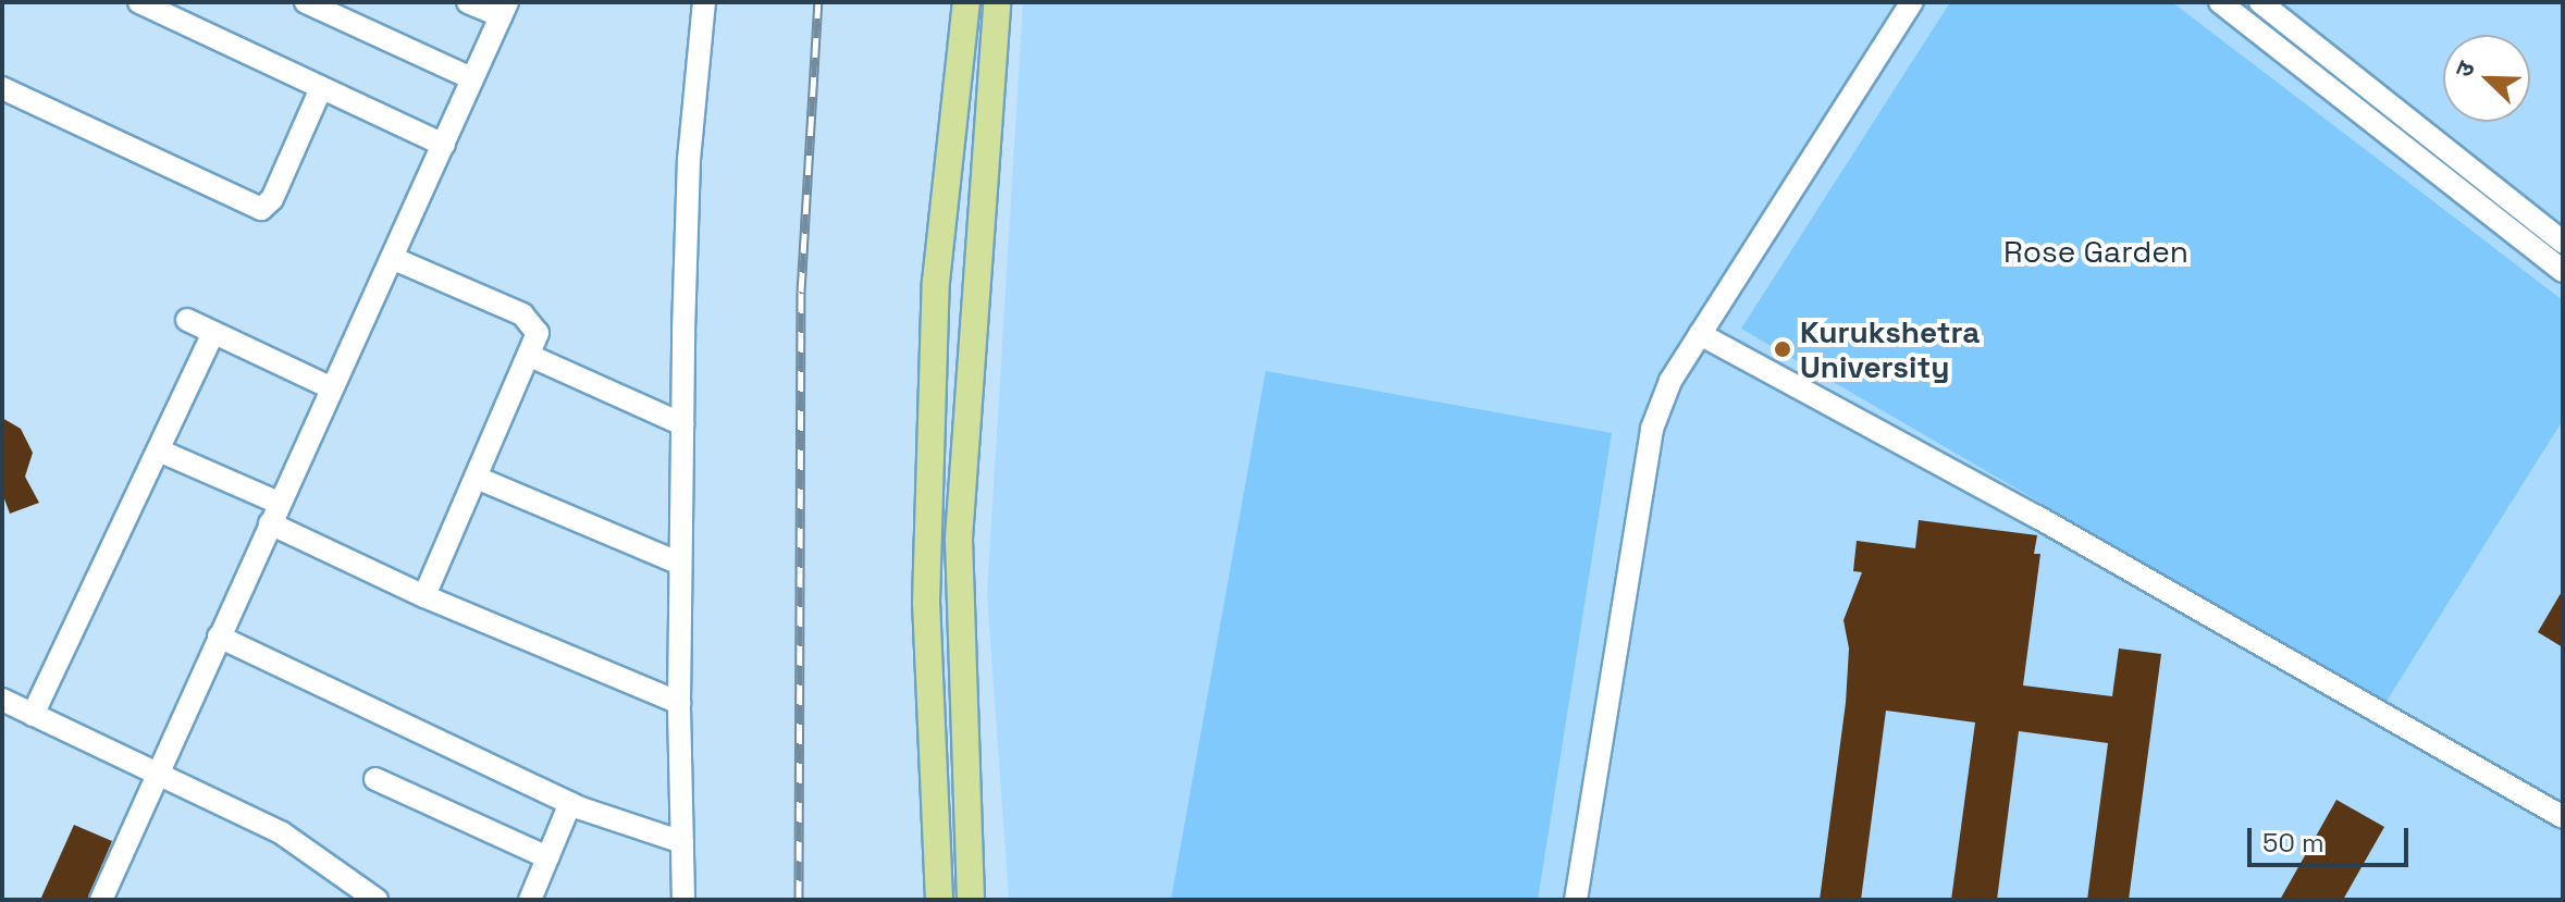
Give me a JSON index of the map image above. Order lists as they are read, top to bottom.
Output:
{
  "parks": ["Rose Garden"],
  "places": ["Kurukshetra University"],
  "scale_bar": "50 m",
  "north": "top left"
}
